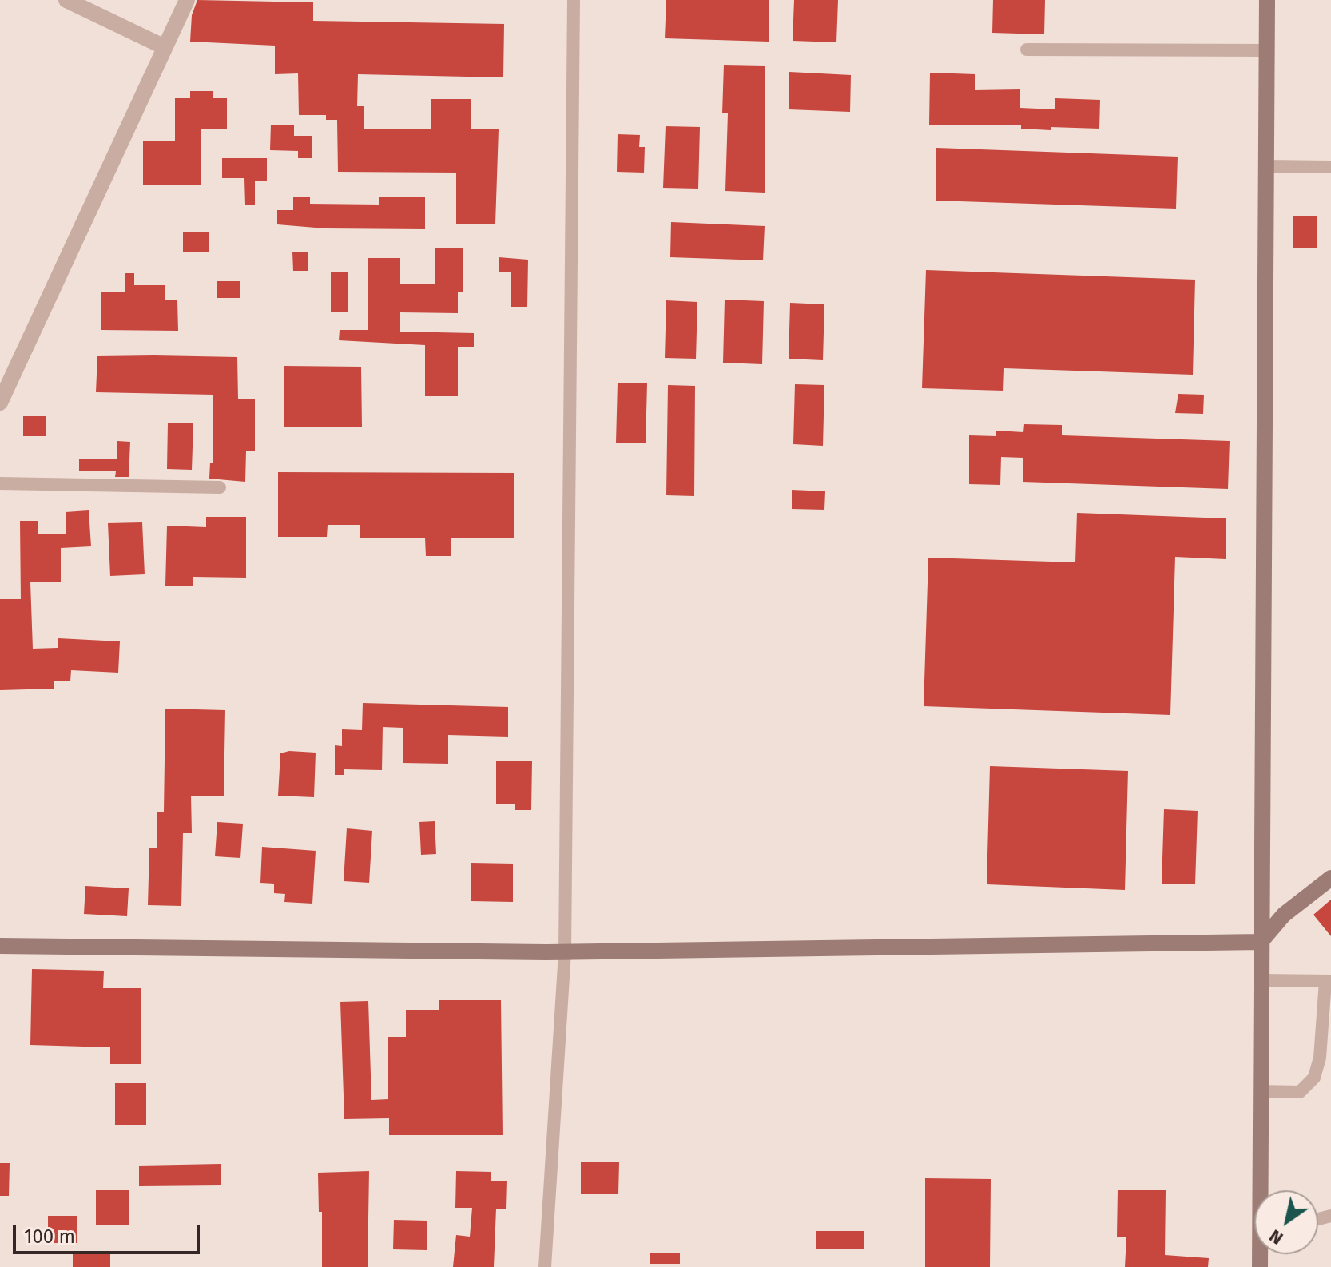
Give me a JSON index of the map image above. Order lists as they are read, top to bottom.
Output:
{
  "scale_bar": "100 m",
  "north": "bottom left"
}
